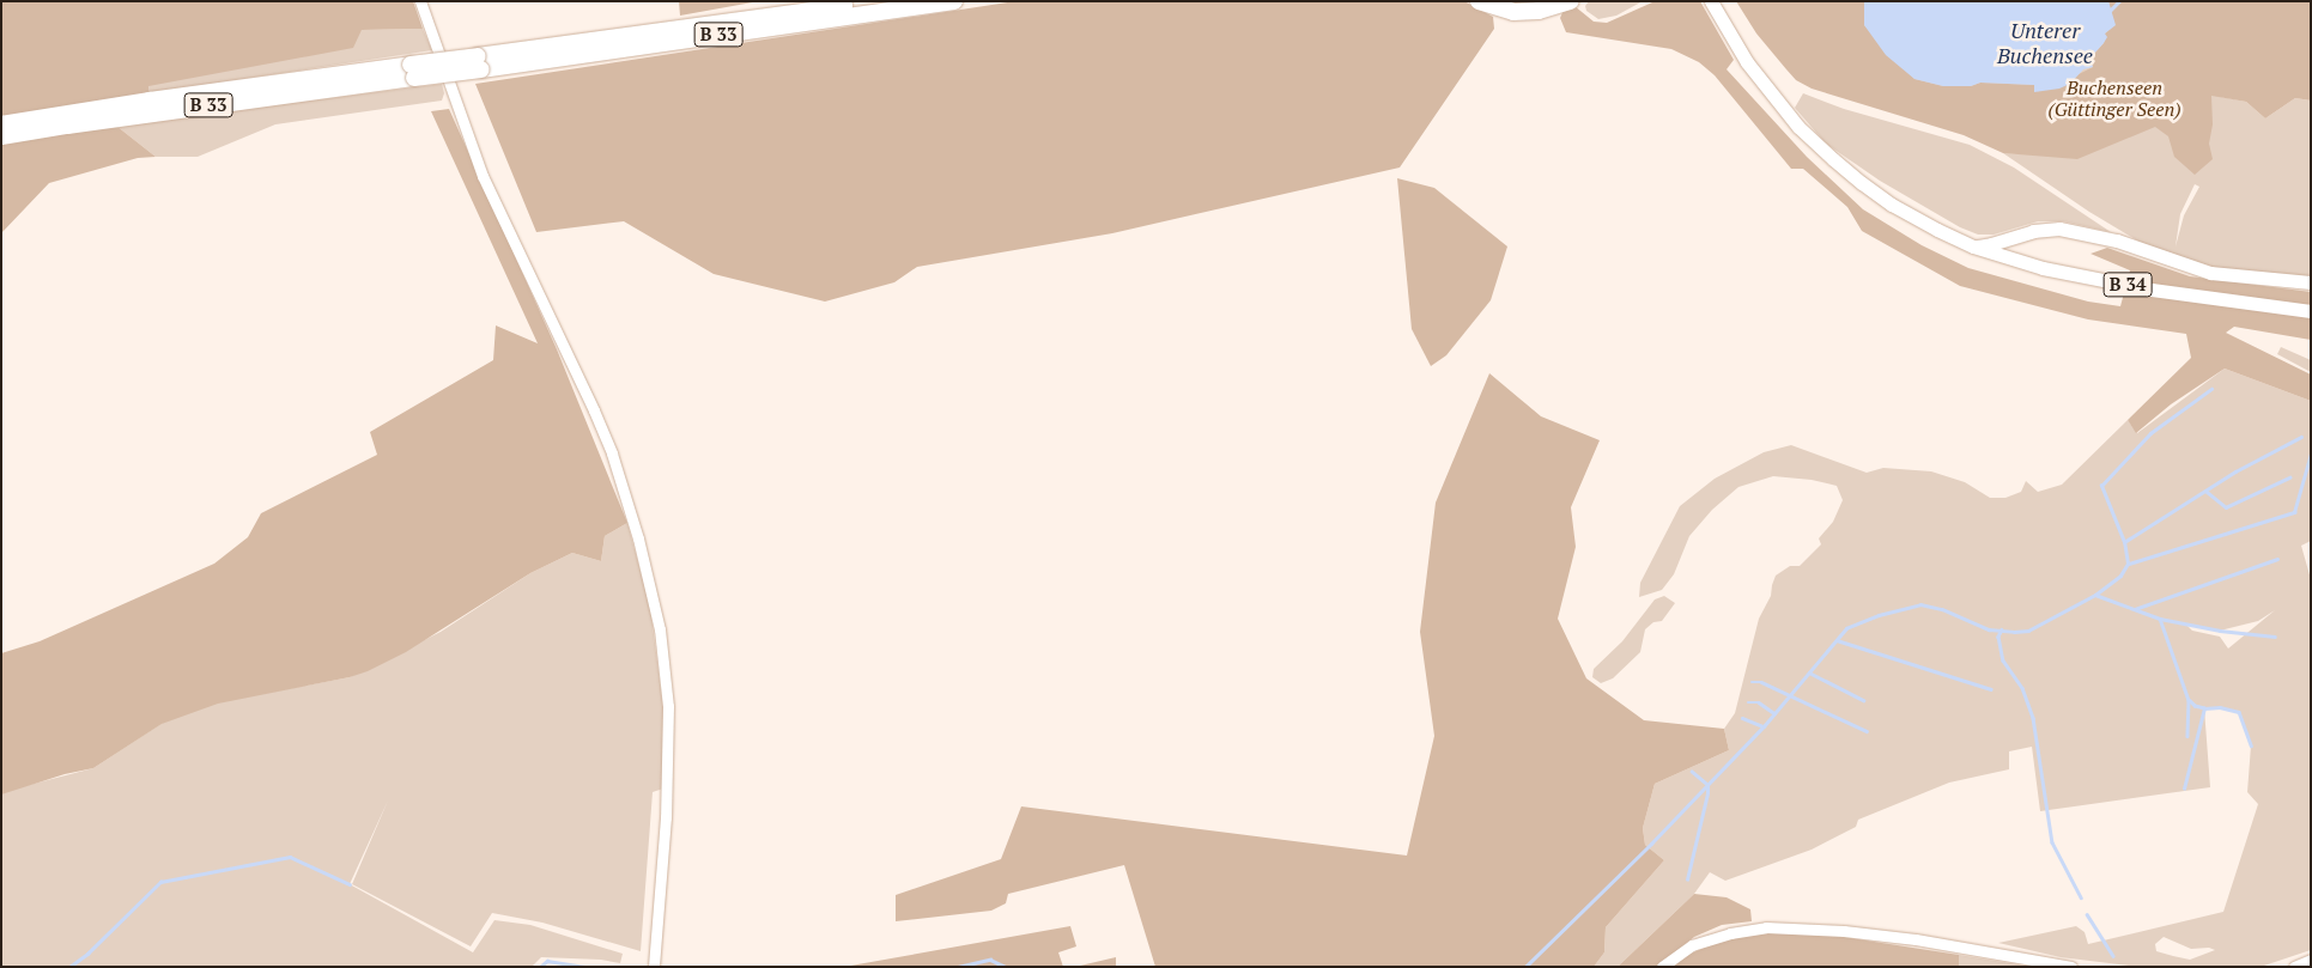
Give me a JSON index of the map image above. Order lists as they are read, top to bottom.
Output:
{
  "streets": {
    "highway": ["B 33"],
    "main road": ["B 34"]
  },
  "water": ["Unterer Buchensee"],
  "parks": ["Buchenseen (Güttinger Seen)"]
}
